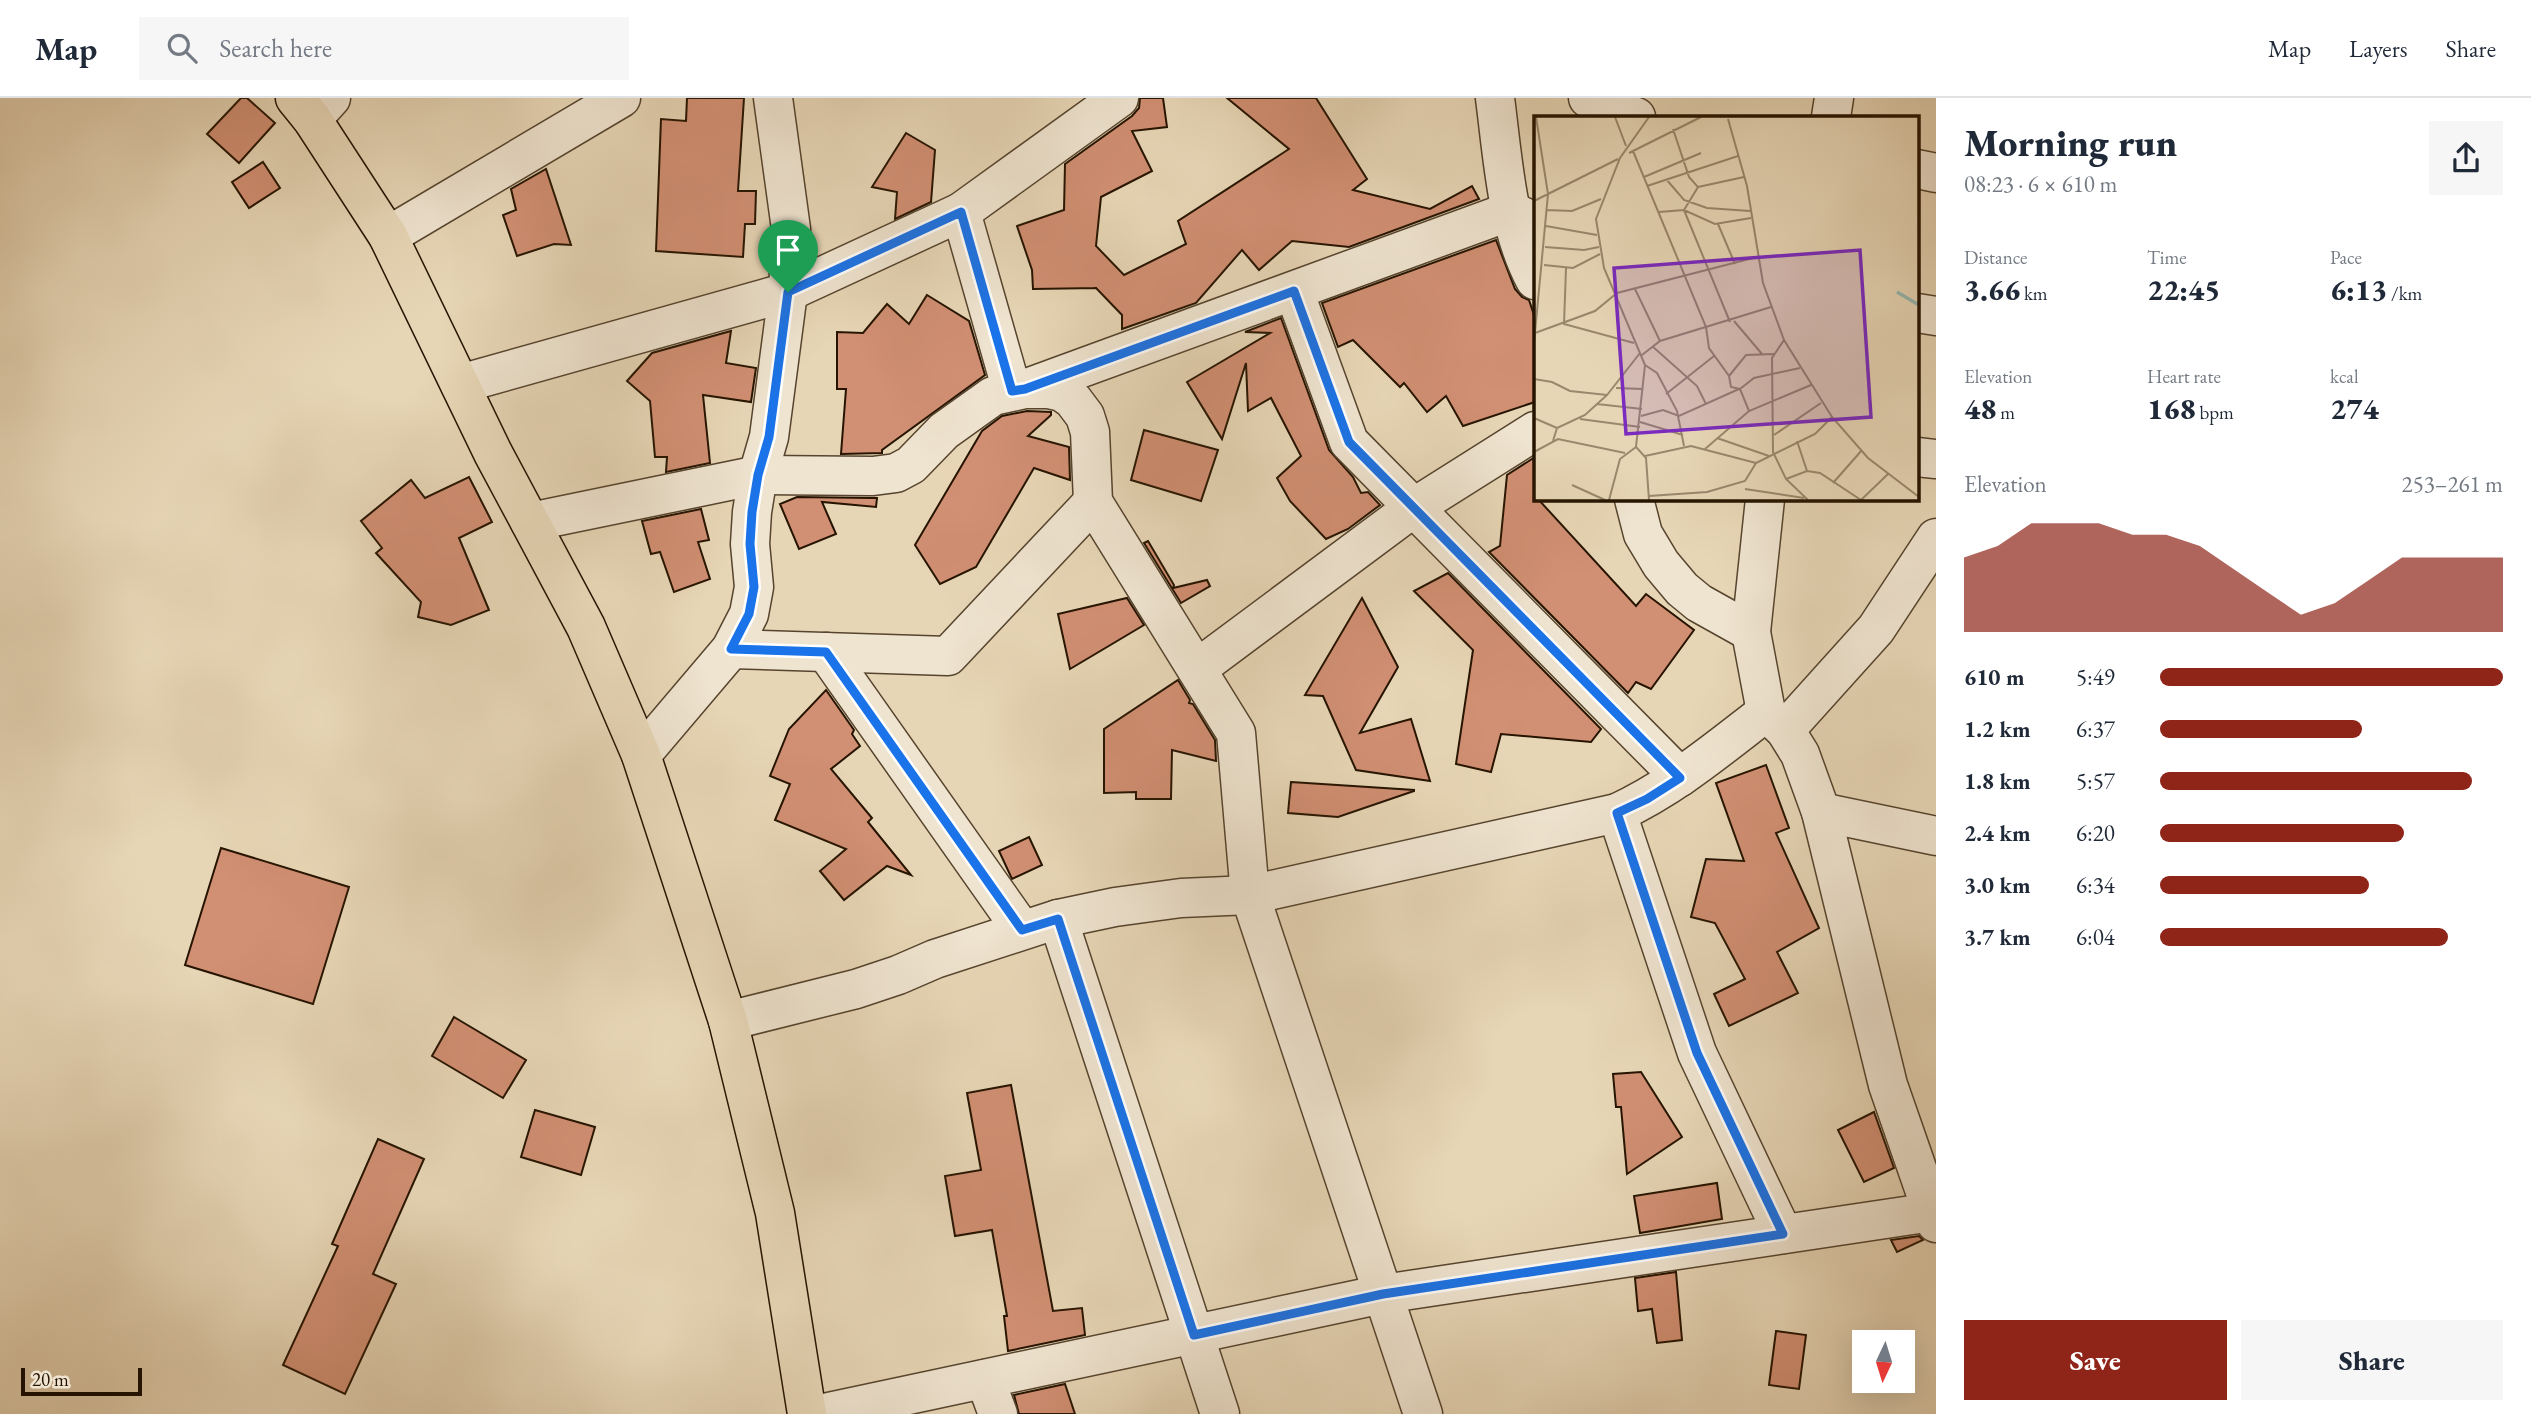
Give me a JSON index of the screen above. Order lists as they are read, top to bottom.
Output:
{
  "scale_bar": "20 m",
  "north": "bottom",
  "page": {
    "header": "Map",
    "search": "Search here",
    "nav": ["Map", "Layers", "Share"],
    "heading": ["Morning run", "08:23 · 6 × 610 m"],
    "stats": [
      ["Distance", "3.66 km"],
      ["Time", "22:45"],
      ["Pace", "6:13 /km"],
      ["Elevation", "48 m"],
      ["Heart rate", "168 bpm"],
      ["kcal", "274"]
    ],
    "chart": ["Elevation", "253–261 m"],
    "list": [
      {
        "name": "610 m",
        "note": "5:49"
      },
      {
        "name": "1.2 km",
        "note": "6:37"
      },
      {
        "name": "1.8 km",
        "note": "5:57"
      },
      {
        "name": "2.4 km",
        "note": "6:20"
      },
      {
        "name": "3.0 km",
        "note": "6:34"
      },
      {
        "name": "3.7 km",
        "note": "6:04"
      }
    ],
    "buttons": ["Save", "Share"],
    "scale": "20 m"
  }
}
